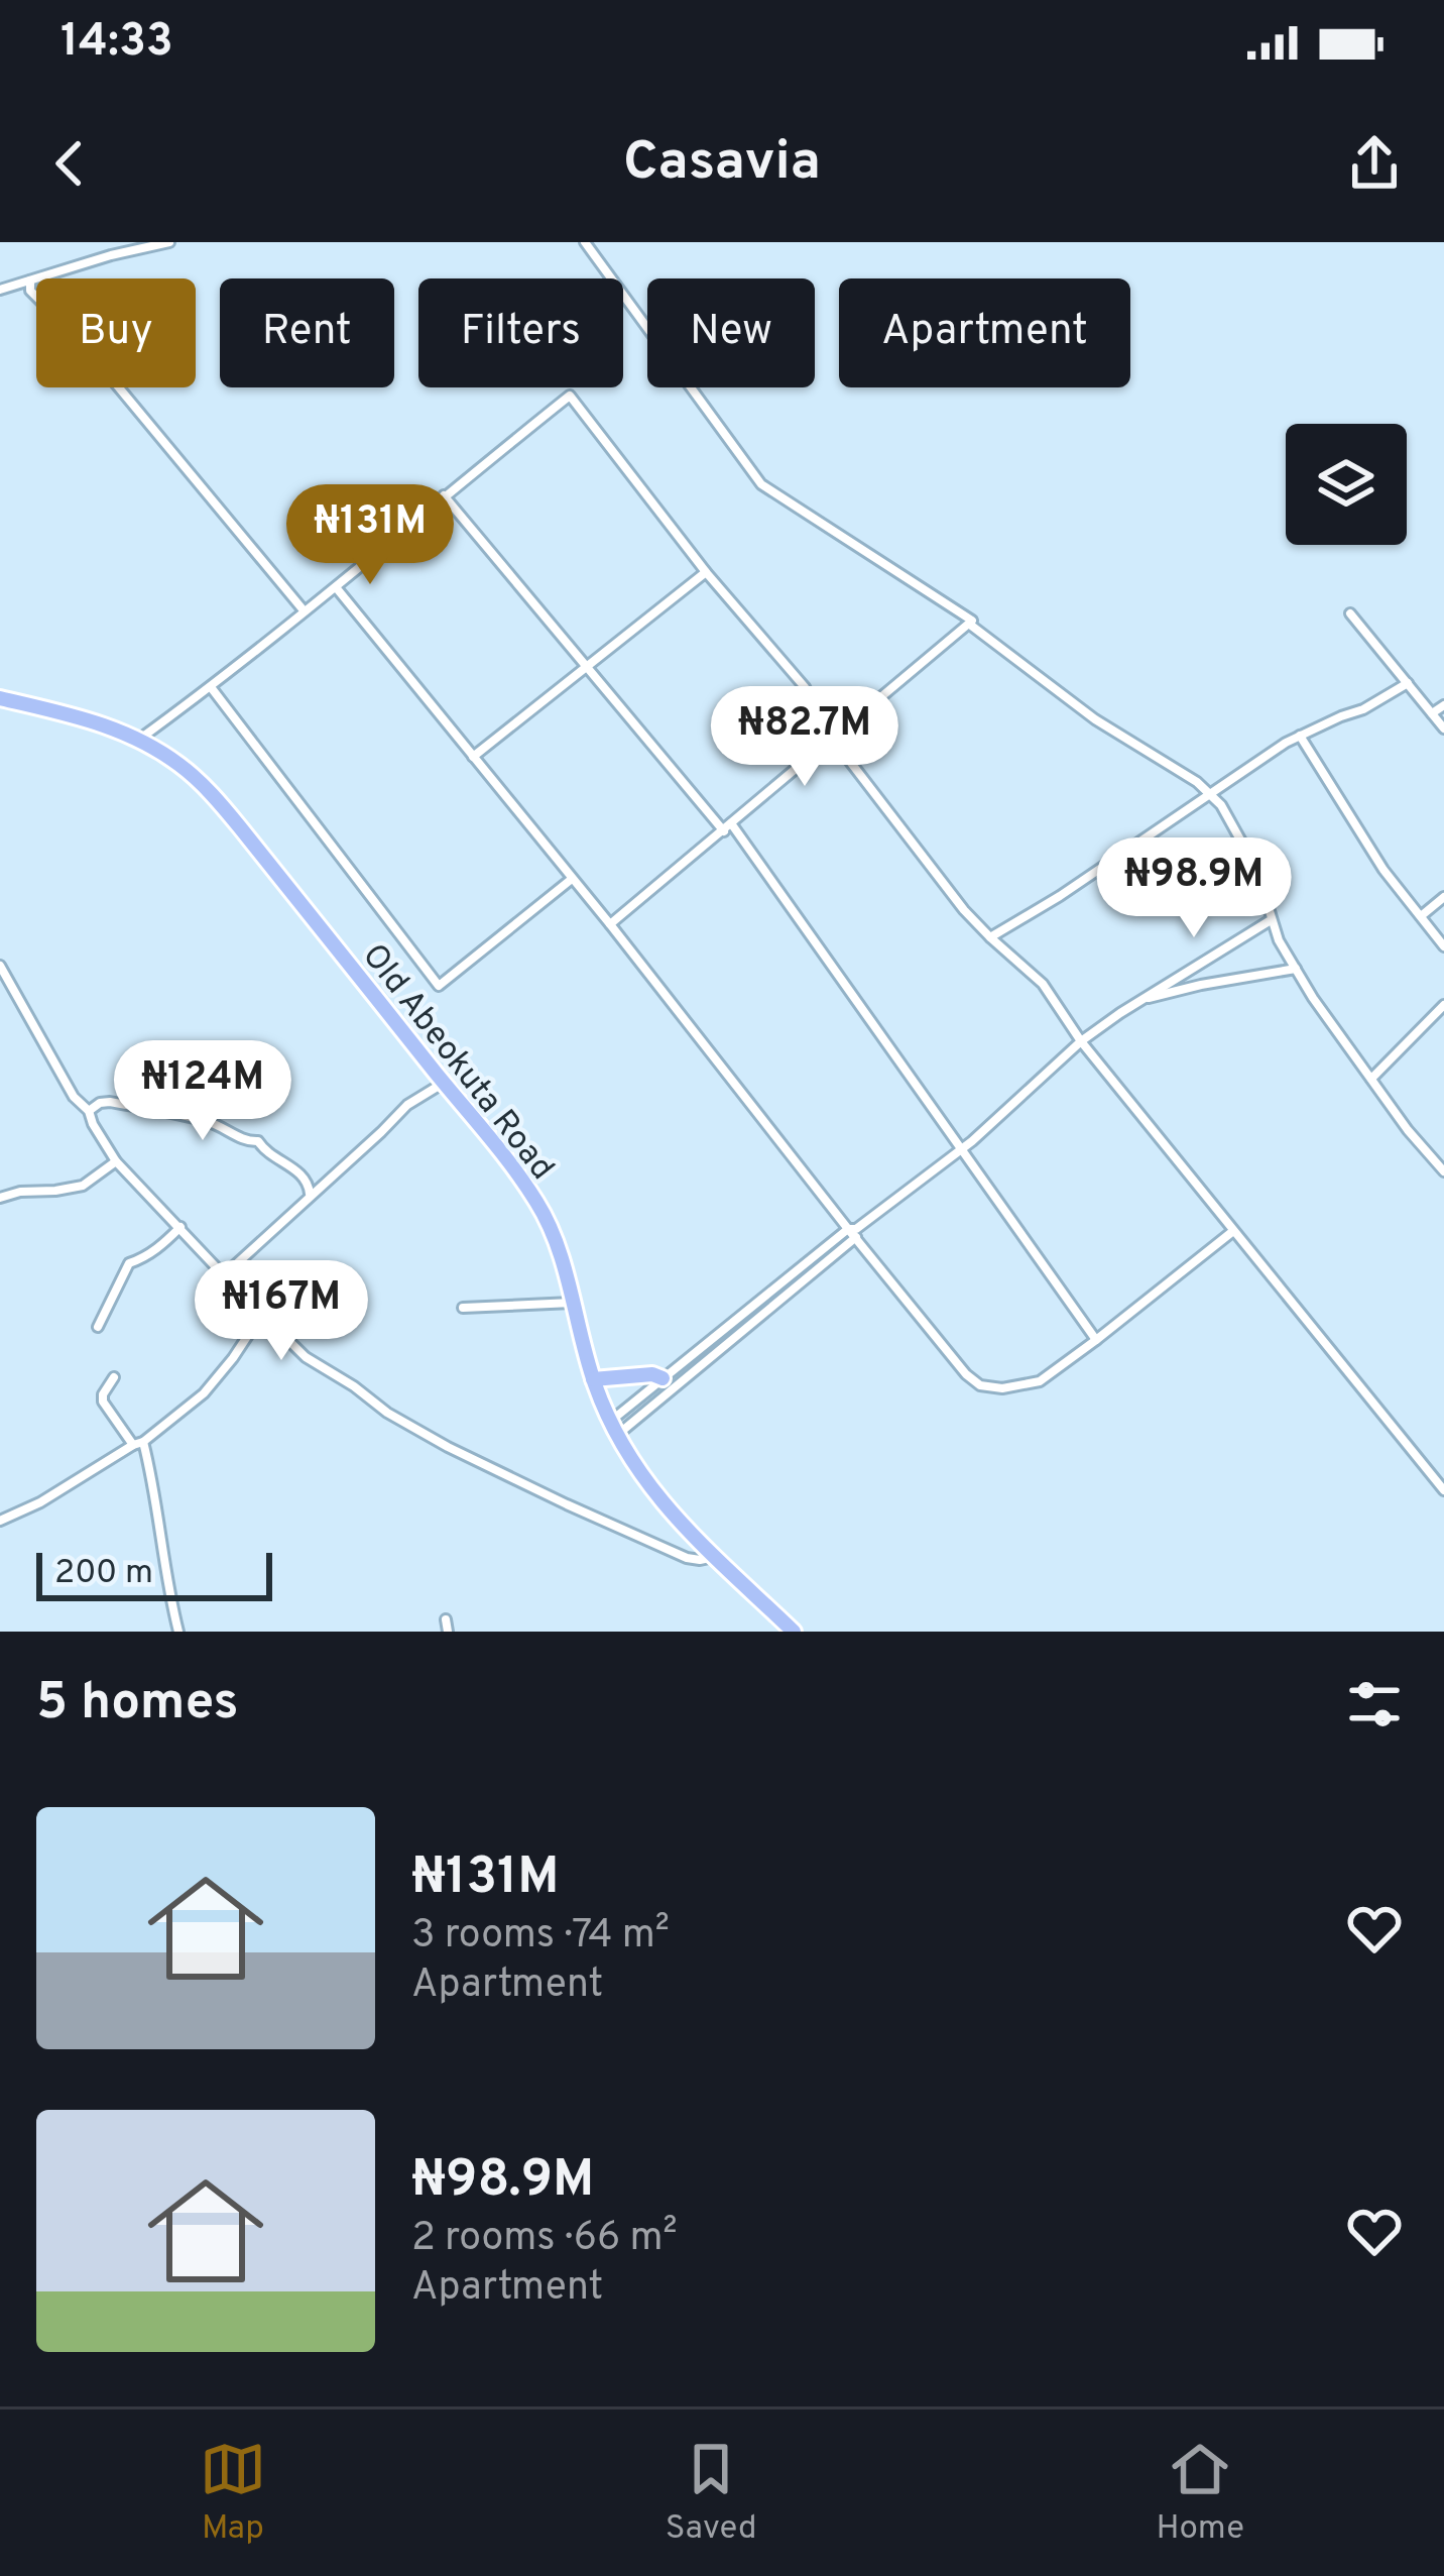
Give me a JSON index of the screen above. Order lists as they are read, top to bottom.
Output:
{
  "streets": {
    "highway": ["Old Abeokuta Road"]
  },
  "scale_bar": "200 m",
  "page": {
    "status": "14:33",
    "header": "Casavia",
    "chip": [
      "Buy",
      "Rent",
      "Filters",
      "New",
      "Apartment"
    ],
    "price": [
      "₦131M",
      "₦82.7M",
      "₦98.9M",
      "₦124M",
      "₦167M"
    ],
    "scale": "200 m",
    "heading": "5 homes",
    "list": [
      {
        "name": "₦131M",
        "note": "3 rooms · 74 m² · Apartment"
      },
      {
        "name": "₦98.9M",
        "note": "2 rooms · 66 m² · Apartment"
      }
    ],
    "tabs": ["Map", "Saved", "Home"]
  }
}
